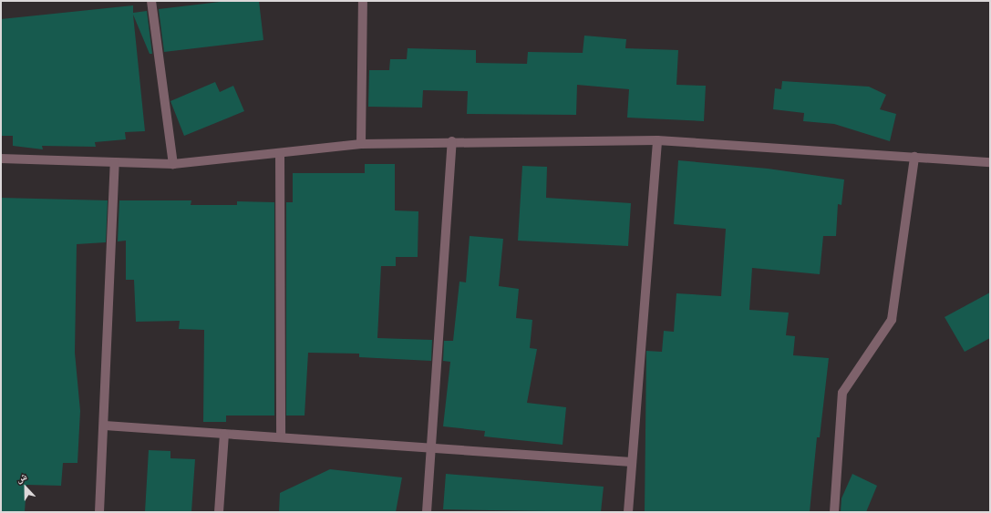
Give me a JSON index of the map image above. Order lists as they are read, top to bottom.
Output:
{
  "north": "top"
}
